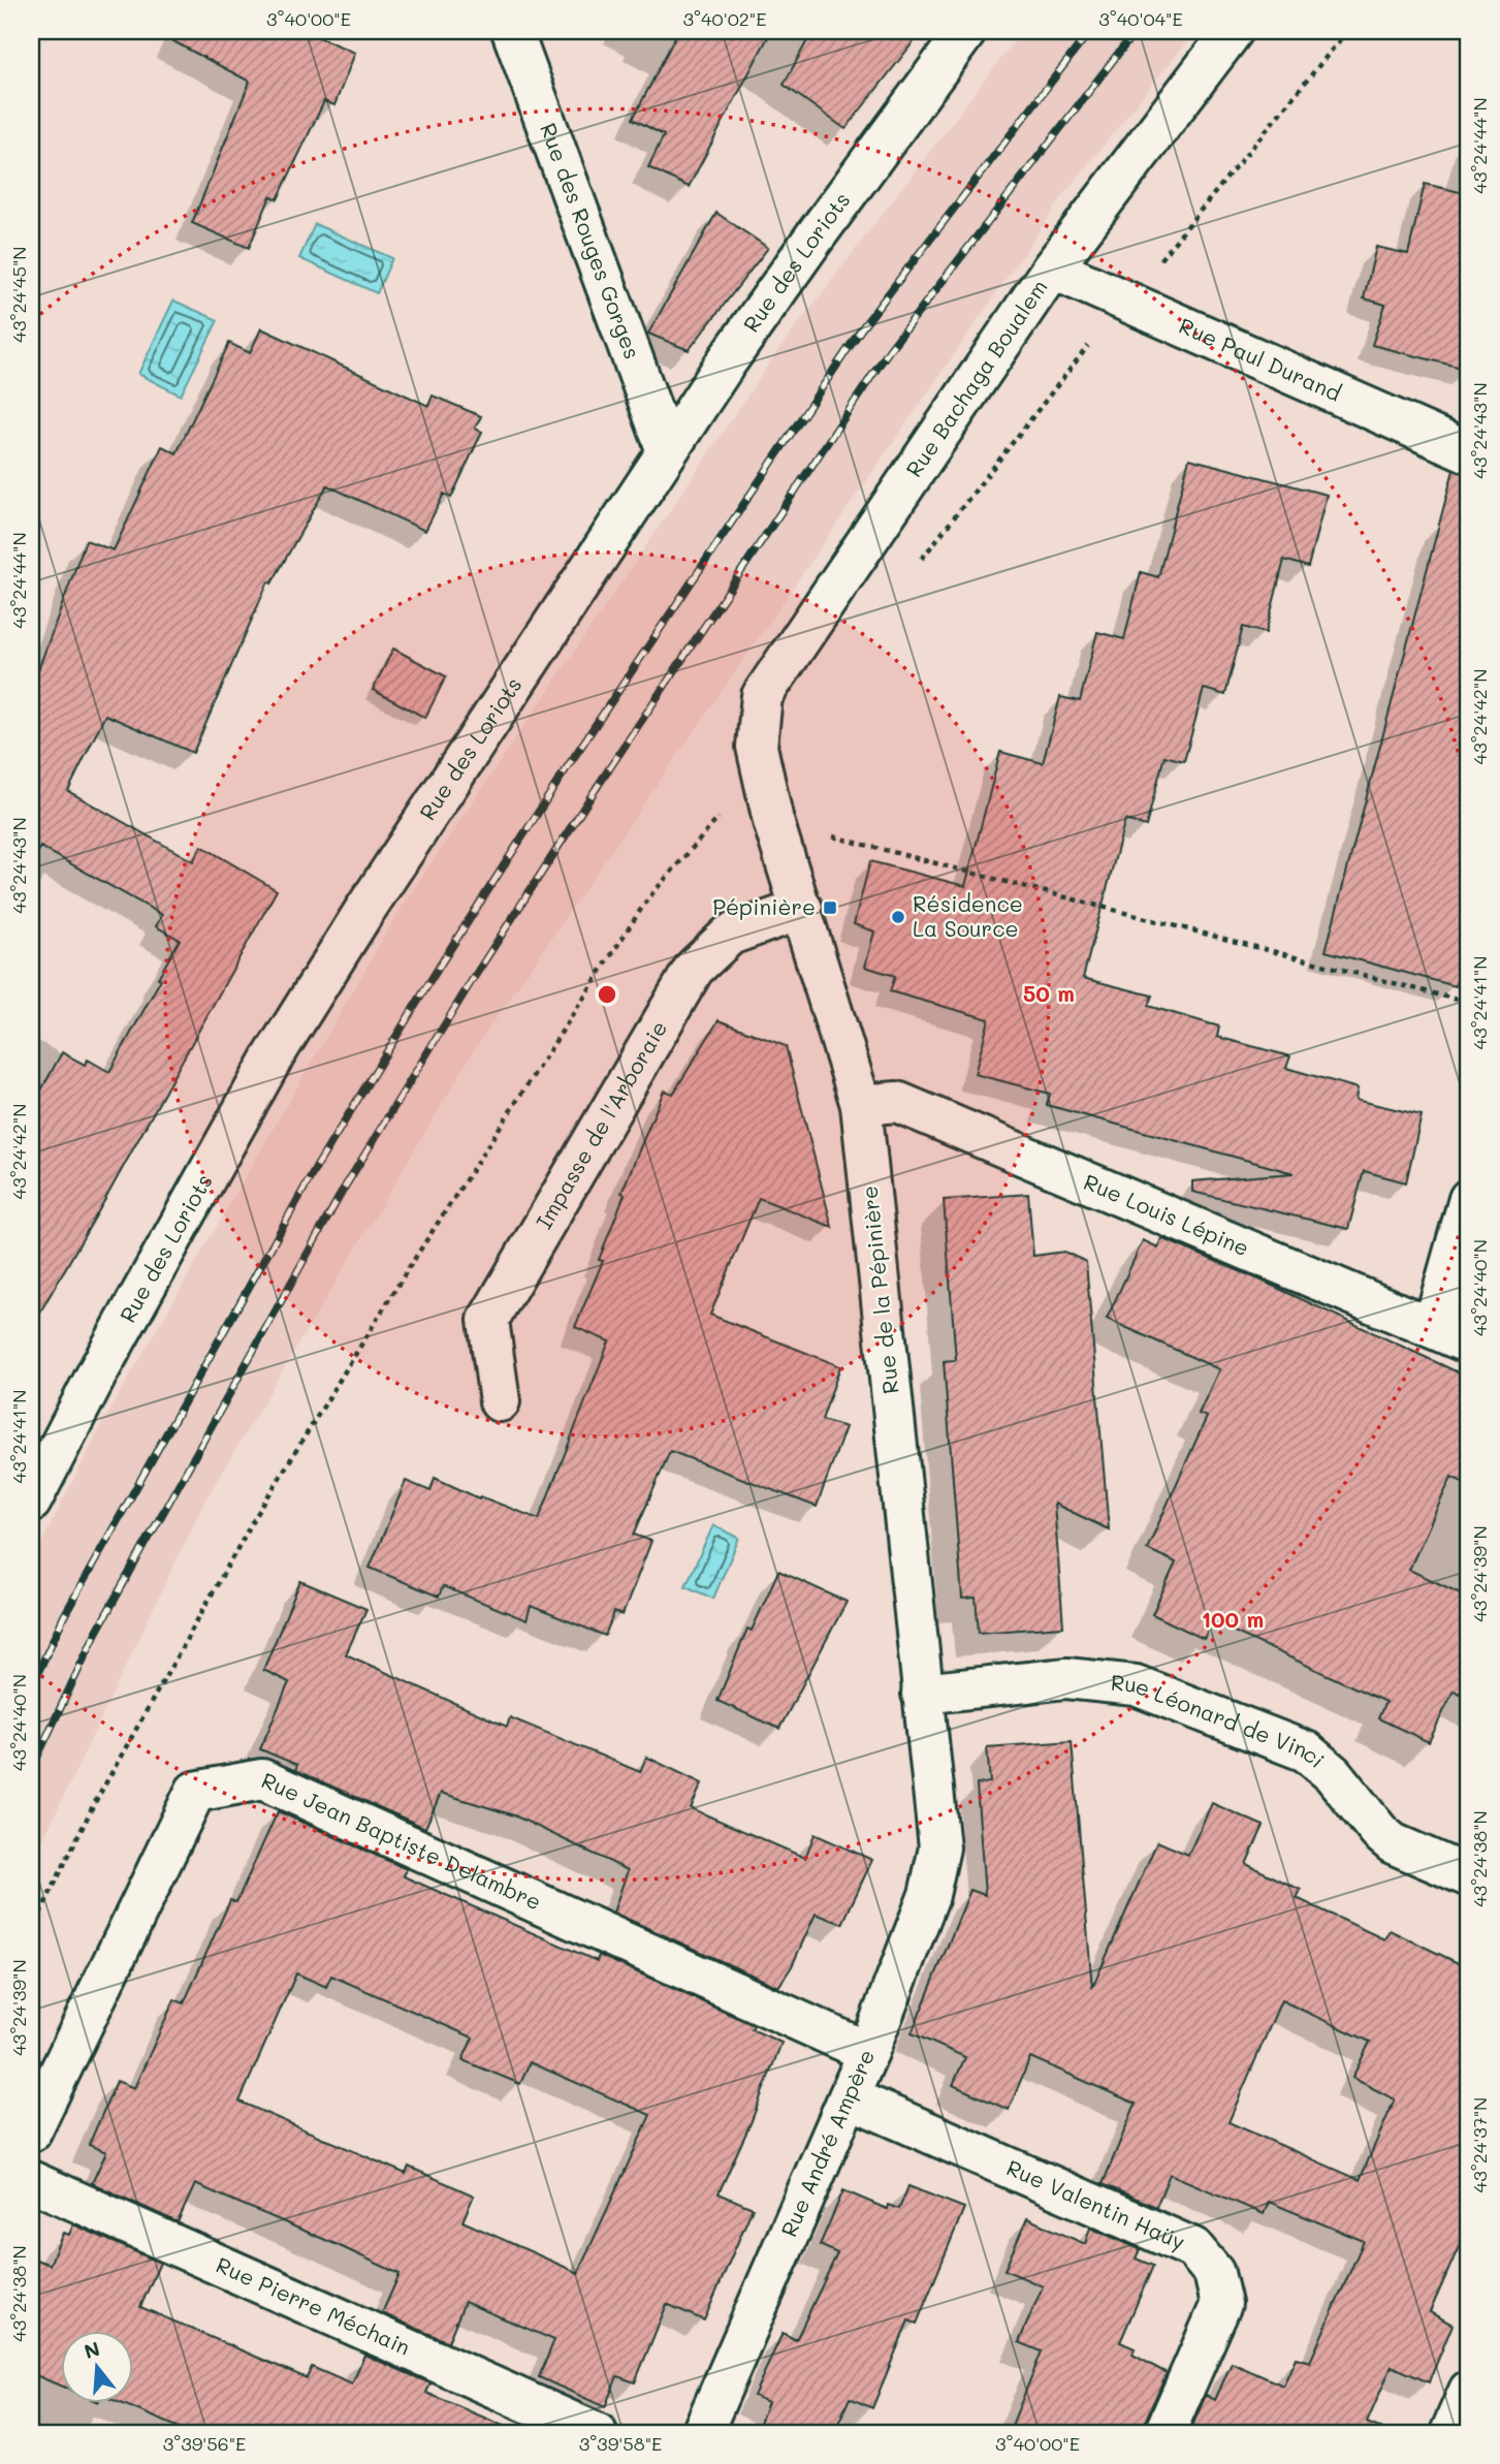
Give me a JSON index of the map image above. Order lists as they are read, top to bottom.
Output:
{
  "streets": {
    "street": [
      "Rue des Rouges Gorges",
      "Rue des Loriots",
      "Rue Paul Durand",
      "Rue Bachaga Boualem",
      "Impasse de l'Arboraie",
      "Rue Louis Lépine",
      "Rue de la Pépinière",
      "Rue Léonard de Vinci",
      "Rue Jean Baptiste Delambre",
      "Rue André Ampère",
      "Rue Valentin Haüy",
      "Rue Pierre Méchain"
    ]
  },
  "crossings": [
    ["Rue des Rouges Gorges", "Rue des Loriots"],
    ["Rue Paul Durand", "Rue Bachaga Boualem"],
    ["Rue Bachaga Boualem", "Rue de la Pépinière"],
    ["Impasse de l'Arboraie", "Rue de la Pépinière"],
    ["Rue Louis Lépine", "Rue de la Pépinière"],
    ["Rue de la Pépinière", "Rue Léonard de Vinci"],
    ["Rue de la Pépinière", "Rue André Ampère"],
    ["Rue Jean Baptiste Delambre", "Rue André Ampère"],
    ["Rue André Ampère", "Rue Valentin Haüy"]
  ],
  "places": {
    "transit": ["Pépinière"],
    "other": ["Résidence La Source"]
  },
  "north": "top",
  "coordinates": [
    "3°40'00\"E",
    "3°40'02\"E",
    "3°40'04\"E",
    "43°24'44\"N",
    "43°24'45\"N",
    "43°24'43\"N",
    "43°24'42\"N",
    "43°24'41\"N",
    "43°24'40\"N",
    "43°24'39\"N",
    "43°24'38\"N",
    "43°24'37\"N",
    "3°39'56\"E",
    "3°39'58\"E"
  ],
  "rings": ["50 m", "100 m"]
}
